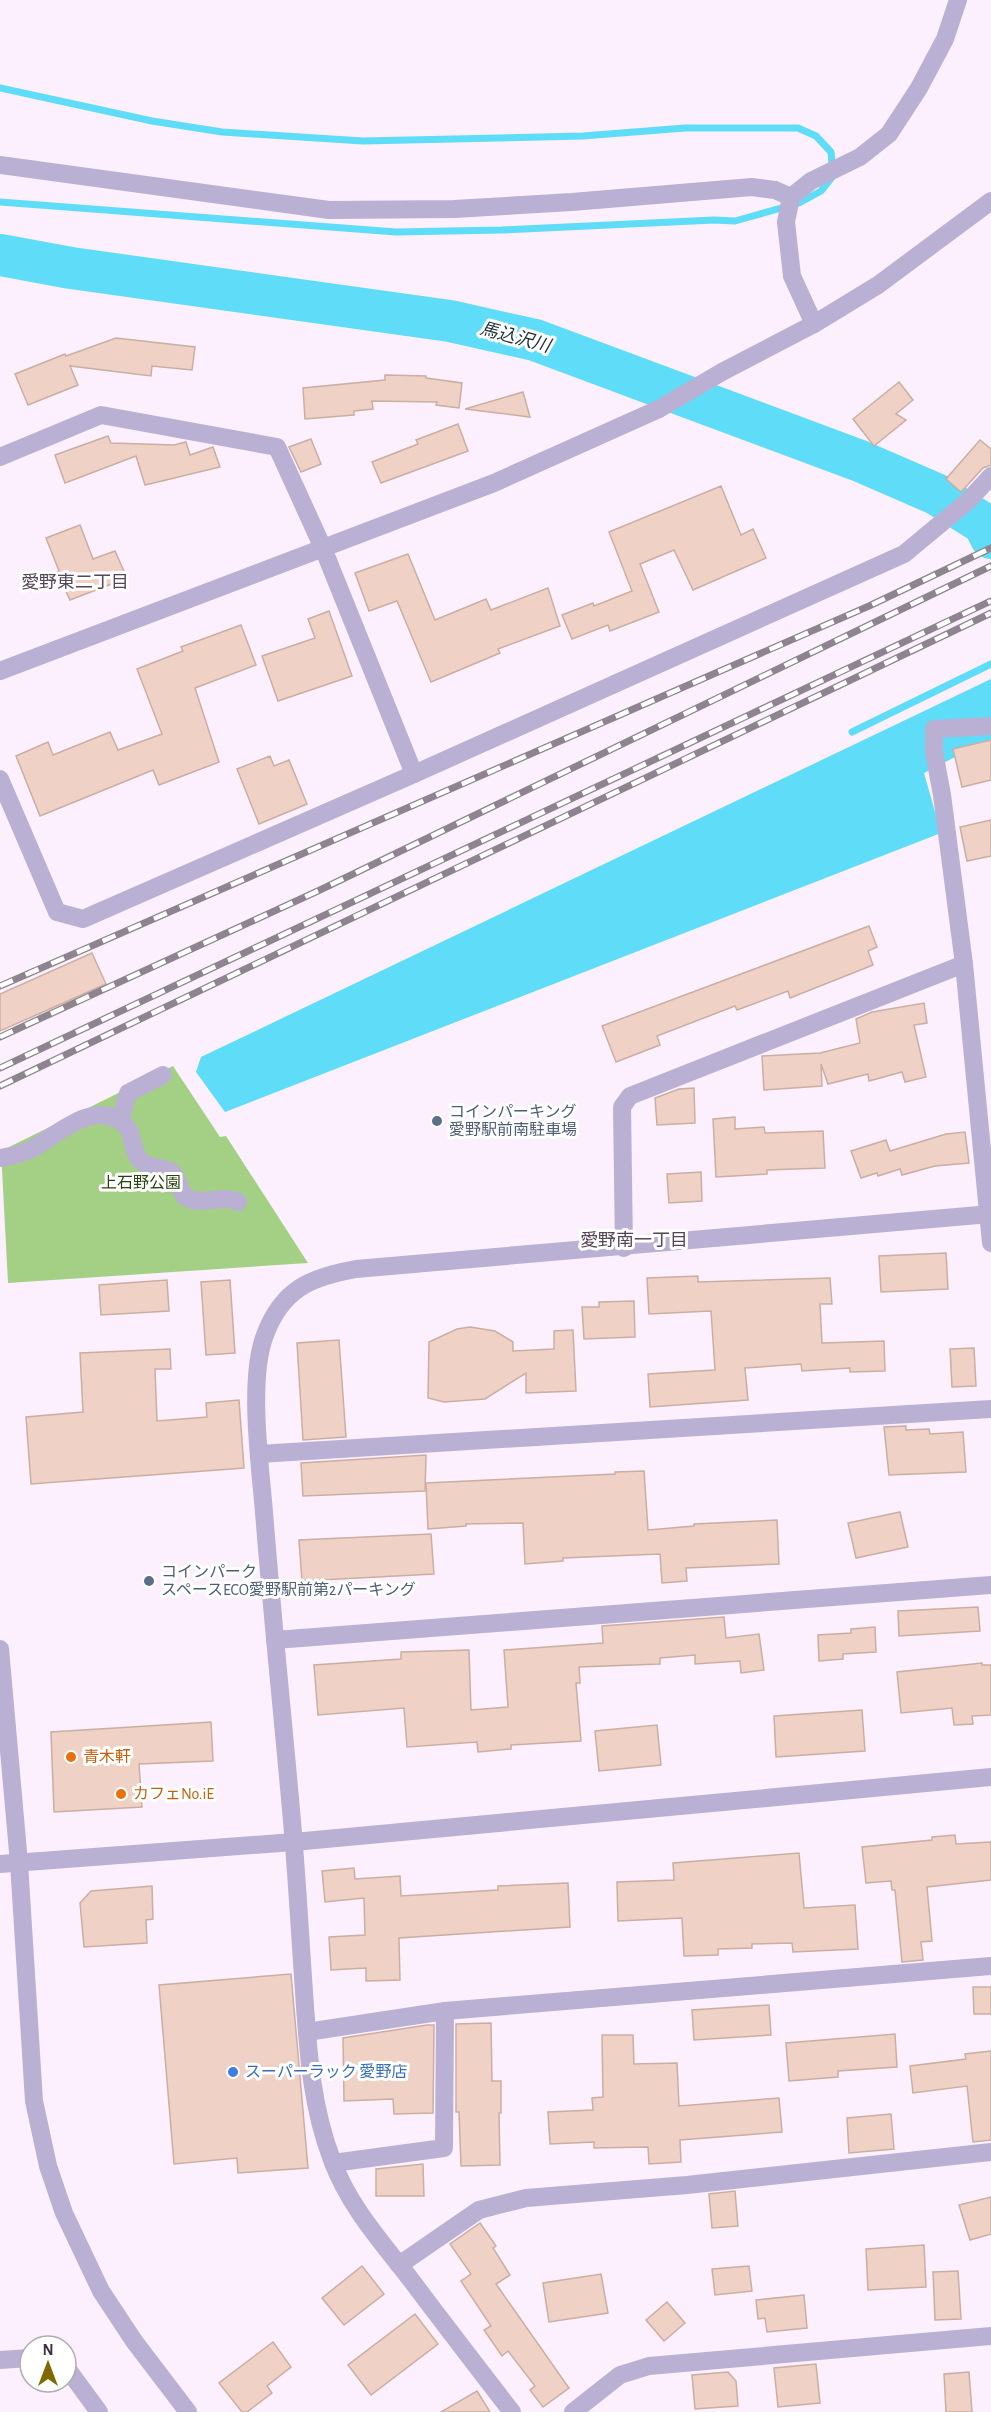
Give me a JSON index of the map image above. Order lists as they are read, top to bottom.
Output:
{
  "districts": ["愛野東二丁目", "愛野南一丁目"],
  "water": ["馬込沢川"],
  "parks": ["上石野公園"],
  "places": [
    "コインパーキング 愛野駅前南駐車場",
    "コインパーク スペースECO愛野駅前第2パーキング",
    "青木軒",
    "カフェNo.iE",
    "スーパーラック 愛野店"
  ],
  "north": "top"
}
